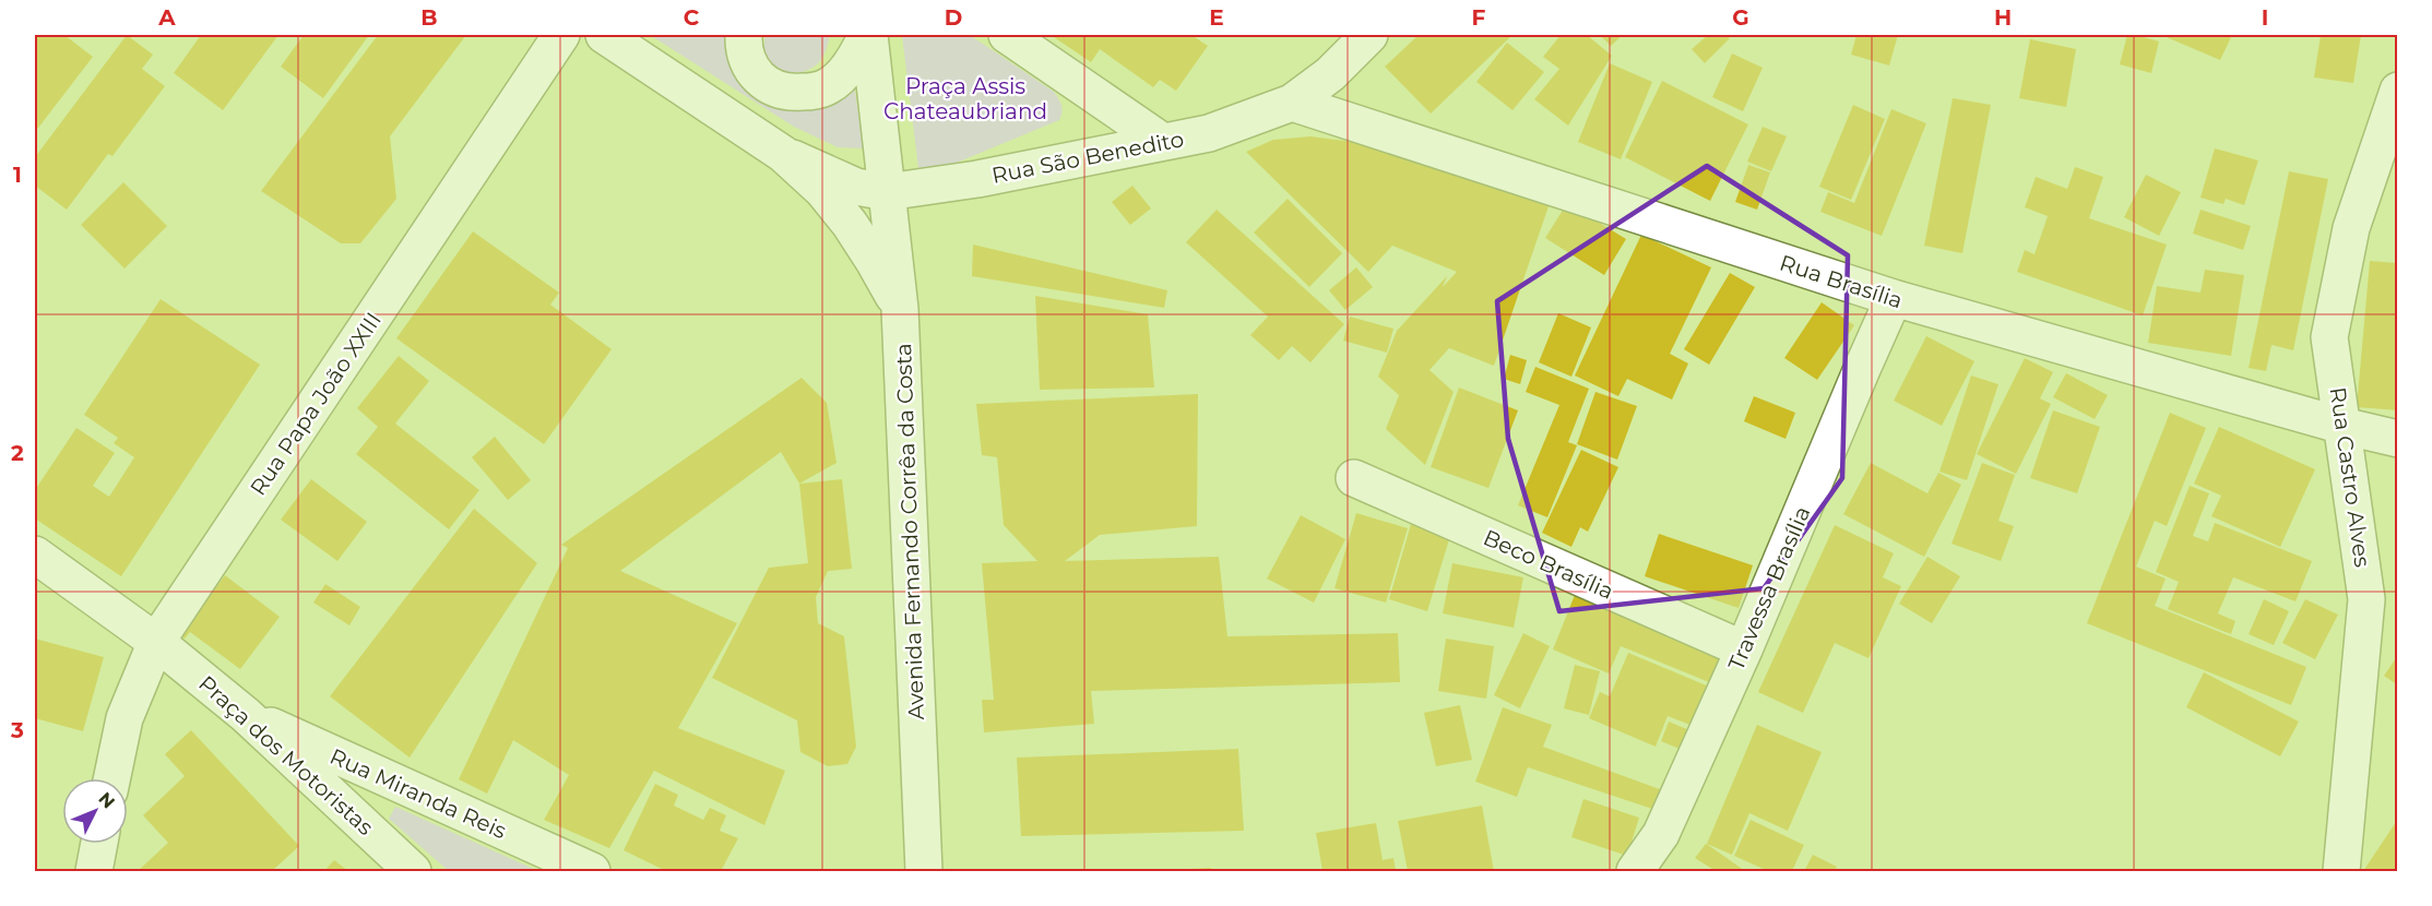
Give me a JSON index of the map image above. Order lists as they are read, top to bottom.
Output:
{
  "streets": {
    "street": [
      "Rua São Benedito",
      "Rua Brasília",
      "Rua Papa João XXIII",
      "Rua Castro Alves",
      "Avenida Fernando Corrêa da Costa",
      "Beco Brasília",
      "Travessa Brasília",
      "Praça dos Motoristas",
      "Rua Miranda Reis"
    ]
  },
  "crossings": [
    ["Rua São Benedito", "Rua Brasília"],
    ["Rua São Benedito", "Avenida Fernando Corrêa da Costa"],
    ["Rua Brasília", "Rua Castro Alves"],
    ["Rua Brasília", "Travessa Brasília"],
    ["Rua Papa João XXIII", "Praça dos Motoristas"],
    ["Beco Brasília", "Travessa Brasília"],
    ["Praça dos Motoristas", "Rua Miranda Reis"]
  ],
  "parks": ["Praça Assis Chateaubriand"],
  "north": "top right",
  "grid": {
    "columns": [
      "A",
      "B",
      "C",
      "D",
      "E",
      "F",
      "G",
      "H",
      "I"
    ],
    "rows": ["1", "2", "3"]
  }
}
